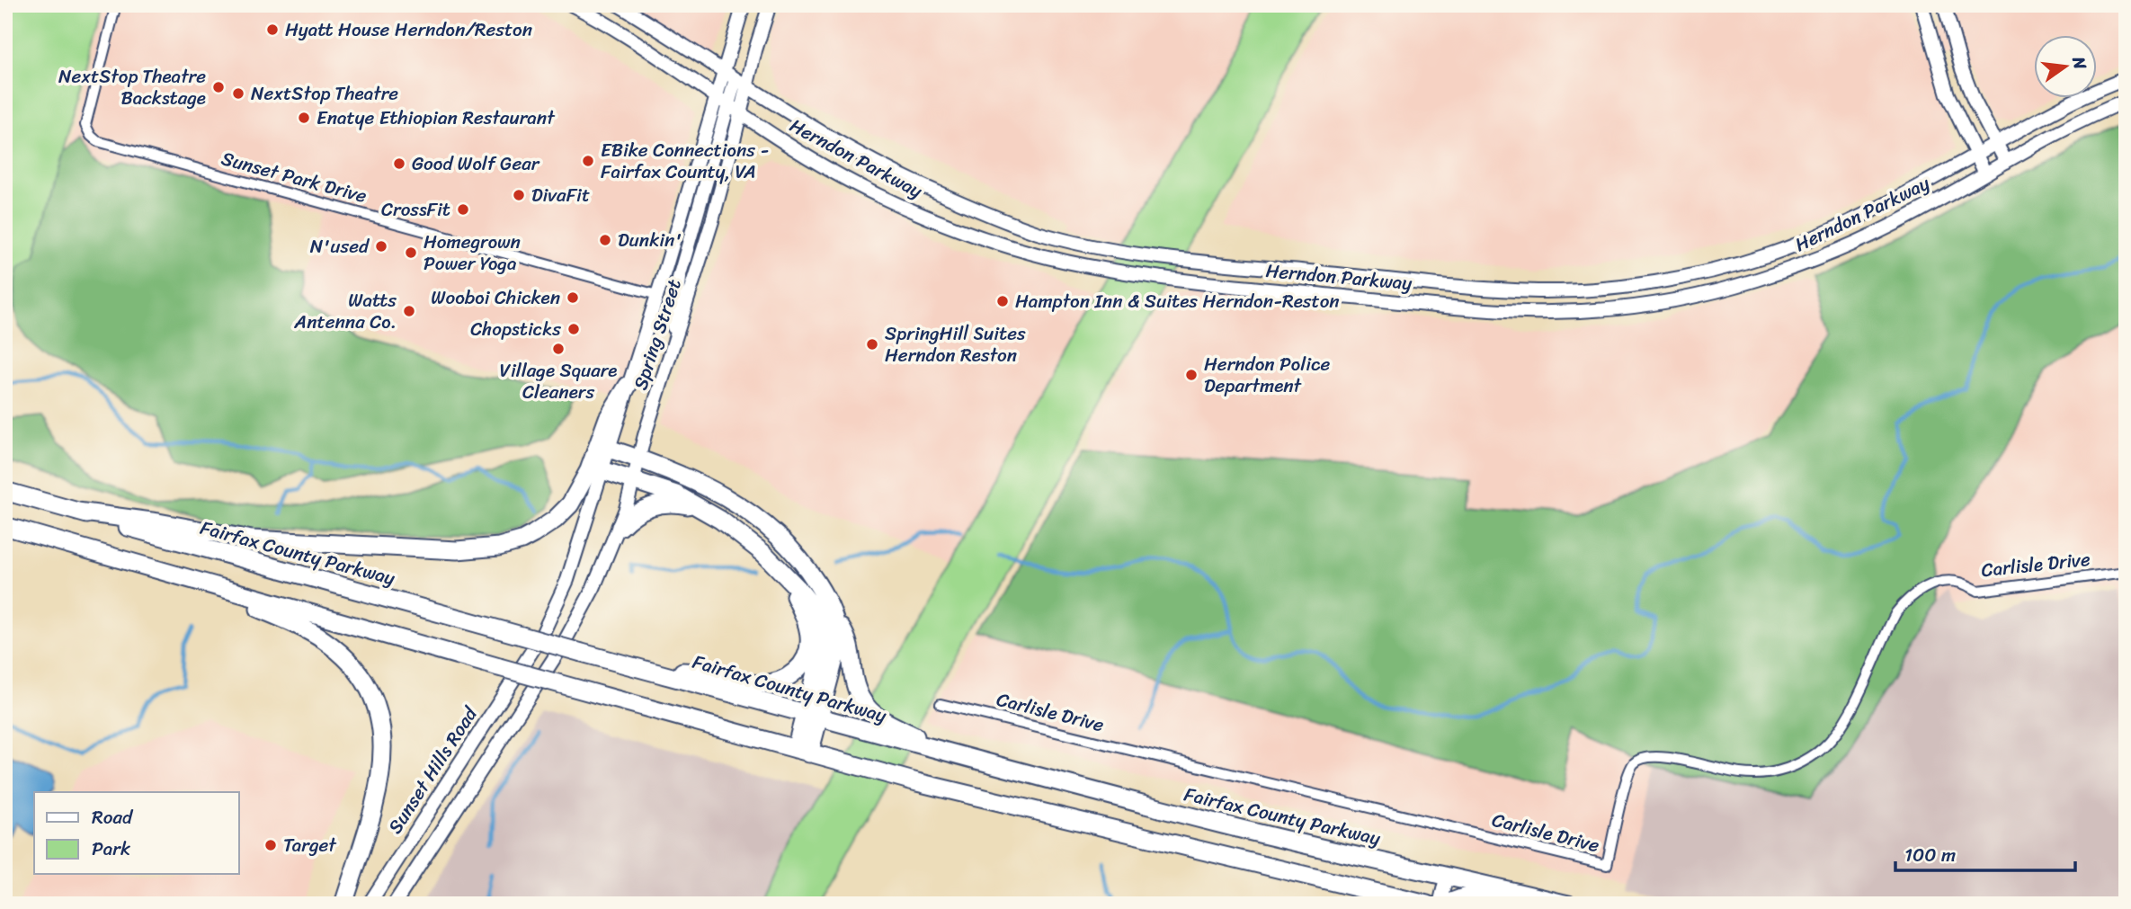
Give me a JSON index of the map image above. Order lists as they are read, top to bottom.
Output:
{
  "streets": {
    "highway": ["Fairfax County Parkway"],
    "main road": ["Herndon Parkway", "Spring Street", "Sunset Hills Road"],
    "street": ["Sunset Park Drive", "Carlisle Drive"]
  },
  "crossings": [
    ["Herndon Parkway", "Spring Street"],
    ["Sunset Park Drive", "Spring Street"],
    ["Spring Street", "Sunset Hills Road"]
  ],
  "places": [
    "Hyatt House Herndon/Reston",
    "NextStop Theatre Backstage",
    "NextStop Theatre",
    "Enatye Ethiopian Restaurant",
    "EBike Connections - Fairfax County, VA",
    "Good Wolf Gear",
    "DivaFit",
    "CrossFit",
    "Dunkin'",
    "N'used",
    "Homegrown Power Yoga",
    "Wooboi Chicken",
    "Hampton Inn & Suites Herndon-Reston",
    "Watts Antenna Co.",
    "Chopsticks",
    "SpringHill Suites Herndon Reston",
    "Village Square Cleaners",
    "Herndon Police Department",
    "Target"
  ],
  "legend": ["Road", "Park"],
  "scale_bar": "100 m",
  "north": "right"
}
